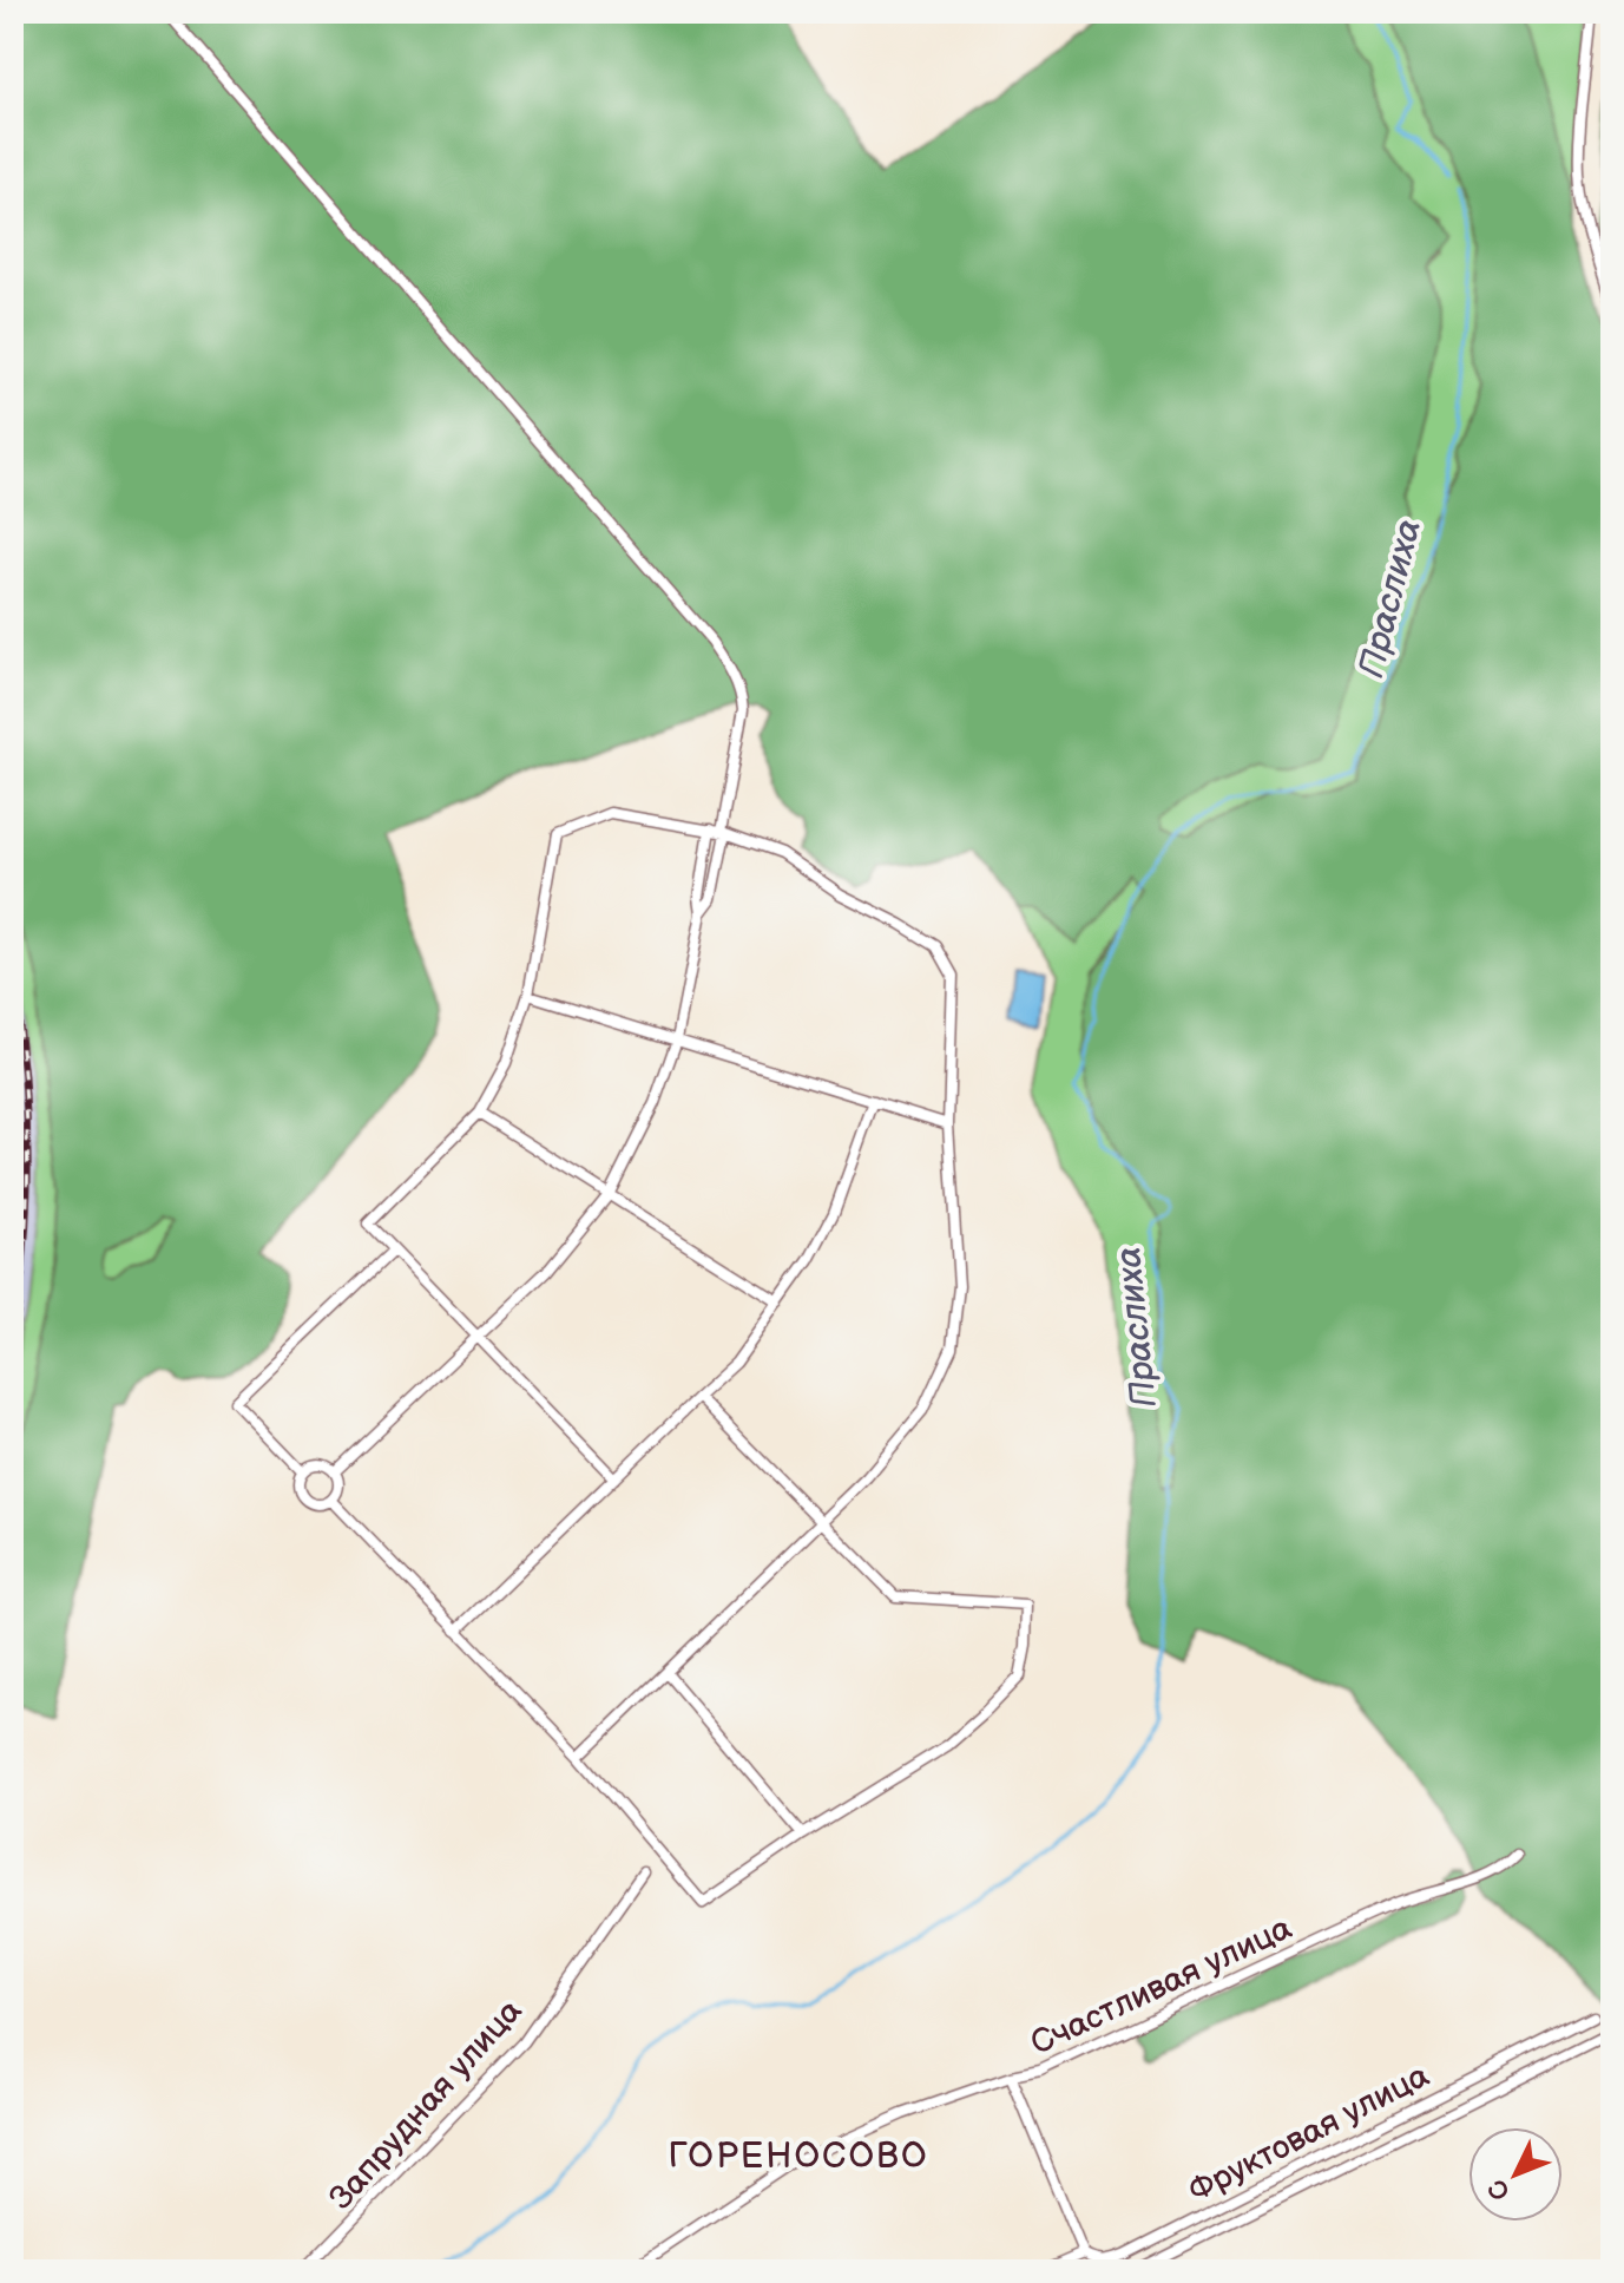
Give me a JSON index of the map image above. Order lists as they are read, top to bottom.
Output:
{
  "streets": {
    "street": ["Счастливая улица", "Запрудная улица", "Фруктовая улица"]
  },
  "districts": ["ГОРЕНОСОВО"],
  "water": ["Праслиха"],
  "north": "bottom left"
}
